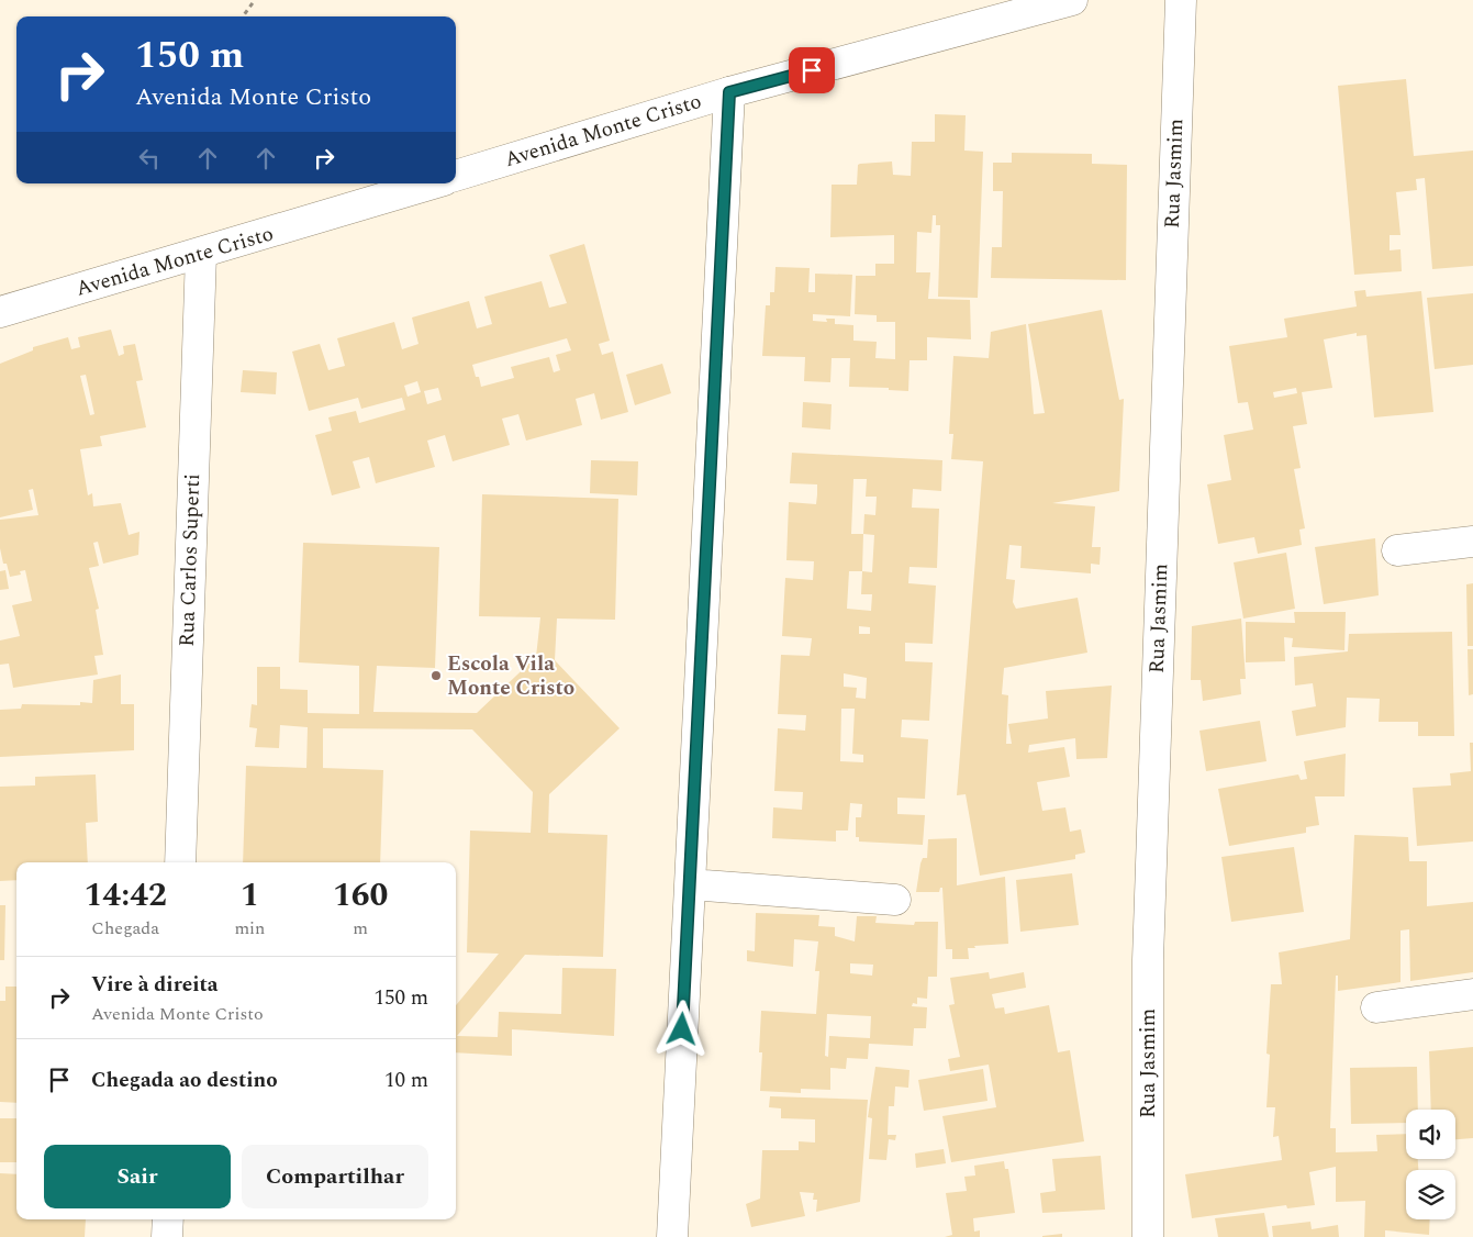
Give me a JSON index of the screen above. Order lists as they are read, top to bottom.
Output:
{
  "streets": {
    "street": ["Avenida Monte Cristo", "Rua Jasmim", "Rua Carlos Superti"]
  },
  "crossings": [
    ["Avenida Monte Cristo", "Rua Carlos Superti"]
  ],
  "places": ["Escola Vila Monte Cristo"],
  "page": {
    "turn": ["150 m", "Avenida Monte Cristo"],
    "eta": [
      "14:42",
      "Chegada",
      "1",
      "min",
      "160",
      "m"
    ],
    "list": [
      {
        "name": "Vire à direita",
        "note": "Avenida Monte Cristo",
        "value": "150 m"
      },
      {
        "name": "Chegada ao destino",
        "value": "10 m"
      }
    ],
    "buttons": ["Sair", "Compartilhar"]
  }
}
